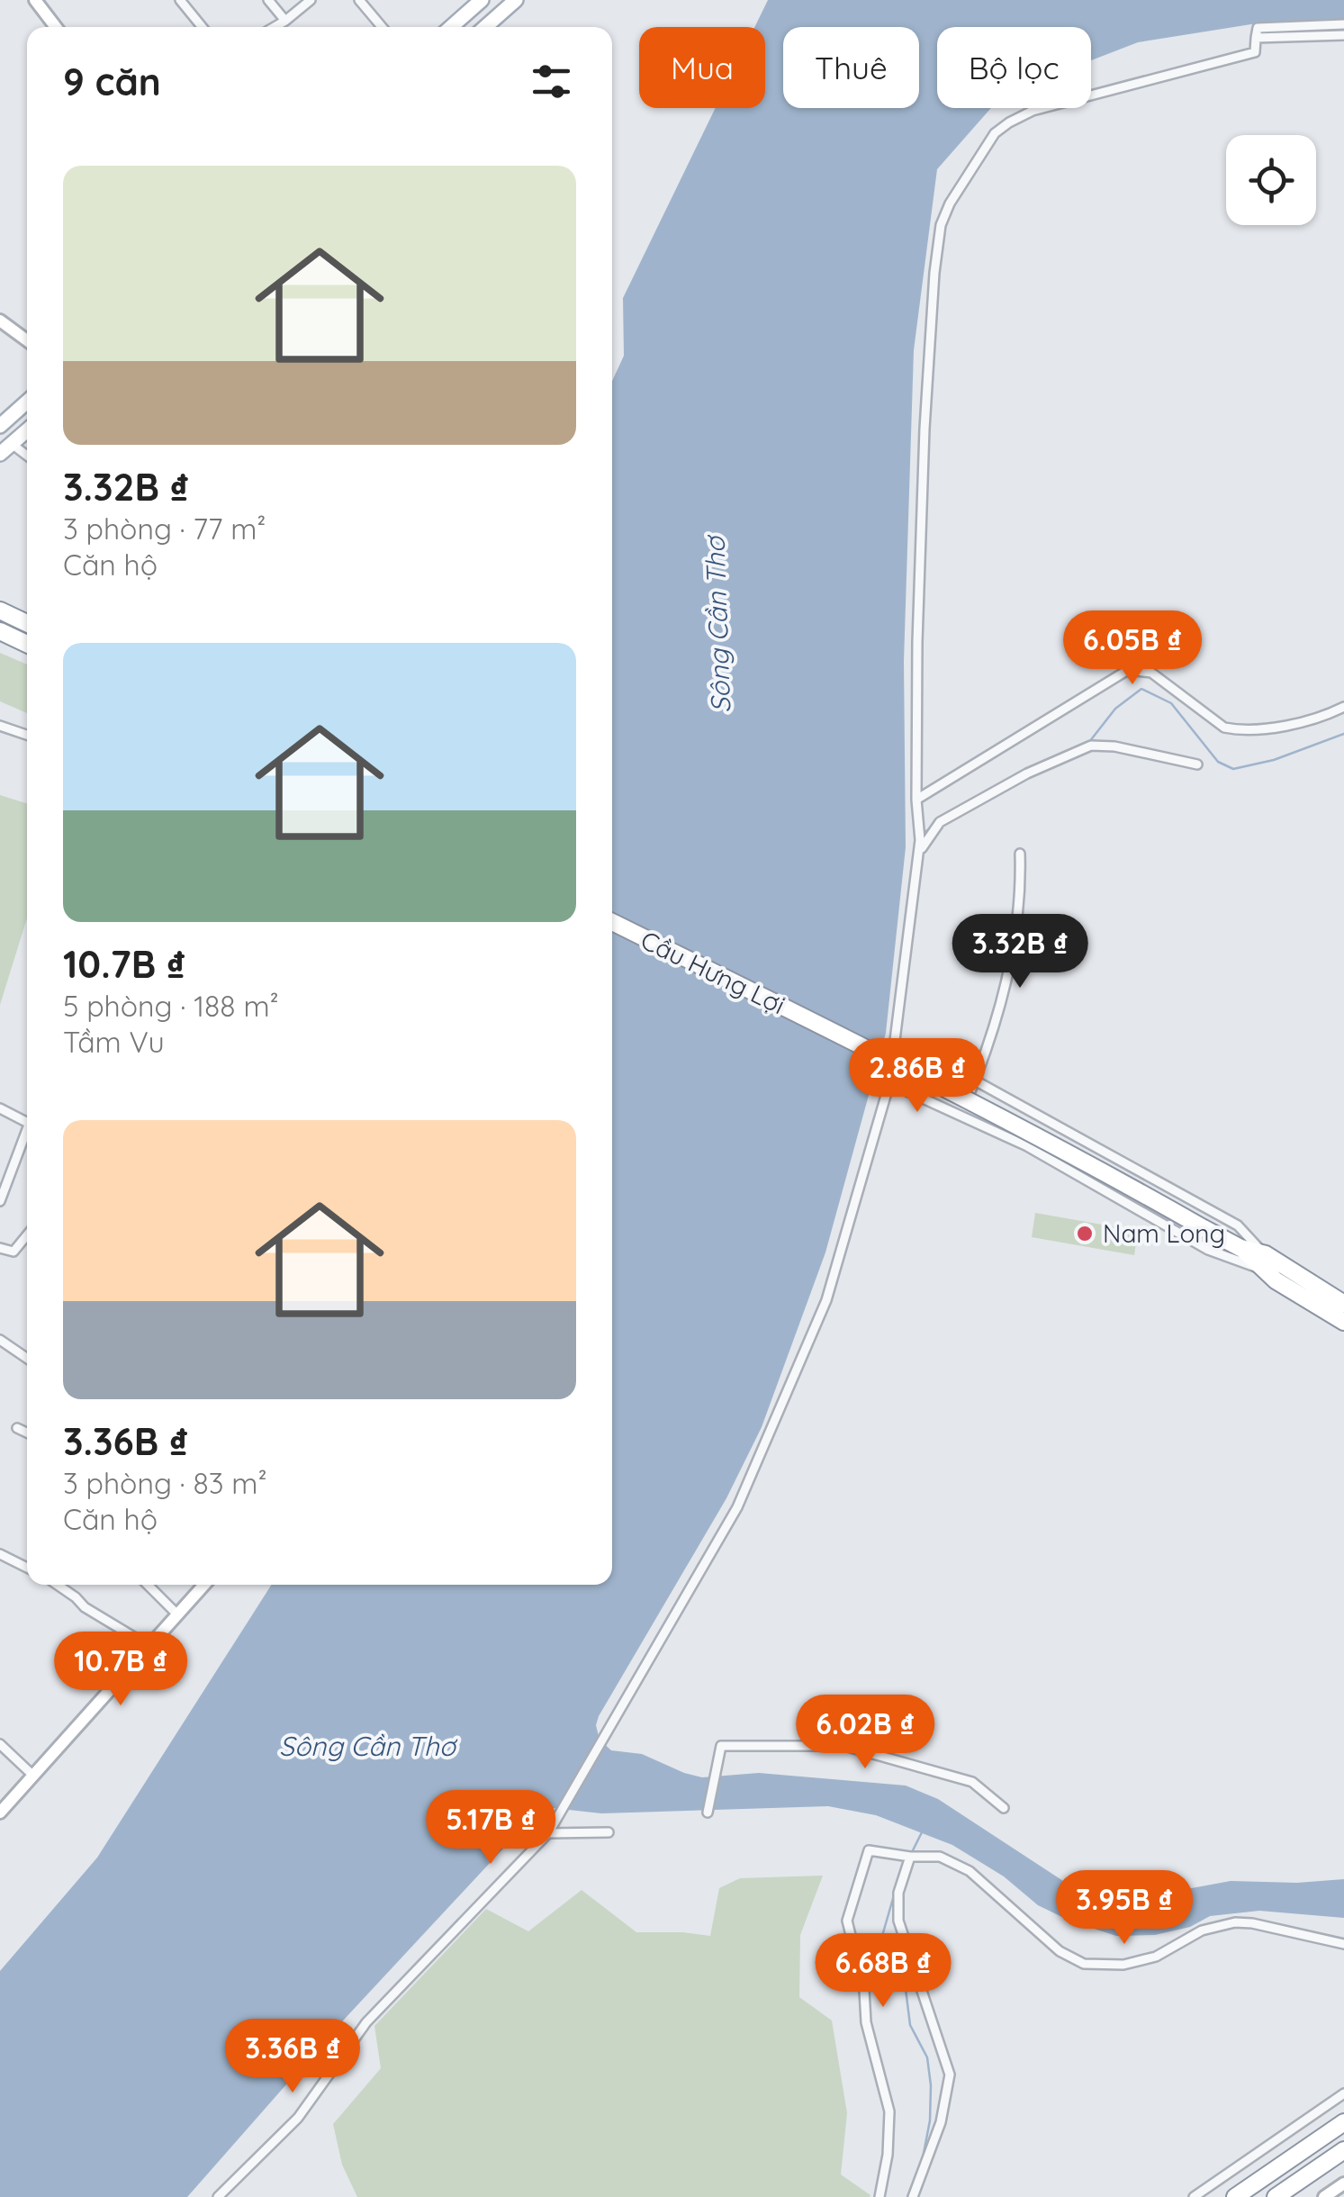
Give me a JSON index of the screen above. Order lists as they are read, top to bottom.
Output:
{
  "streets": {
    "highway": ["Cầu Hưng Lợi"]
  },
  "water": ["Sông Cần Thơ"],
  "places": ["Nam Long"],
  "page": {
    "chip": ["Mua", "Thuê", "Bộ lọc"],
    "heading": "9 căn",
    "list": [
      {
        "name": "3.32B ₫",
        "note": "3 phòng · 77 m² · Căn hộ"
      },
      {
        "name": "10.7B ₫",
        "note": "5 phòng · 188 m² · Tầm Vu"
      },
      {
        "name": "3.36B ₫",
        "note": "3 phòng · 83 m² · Căn hộ"
      }
    ],
    "price": [
      "6.05B ₫",
      "3.32B ₫",
      "2.86B ₫",
      "10.7B ₫",
      "6.02B ₫",
      "5.17B ₫",
      "3.95B ₫",
      "6.68B ₫",
      "3.36B ₫"
    ]
  }
}
